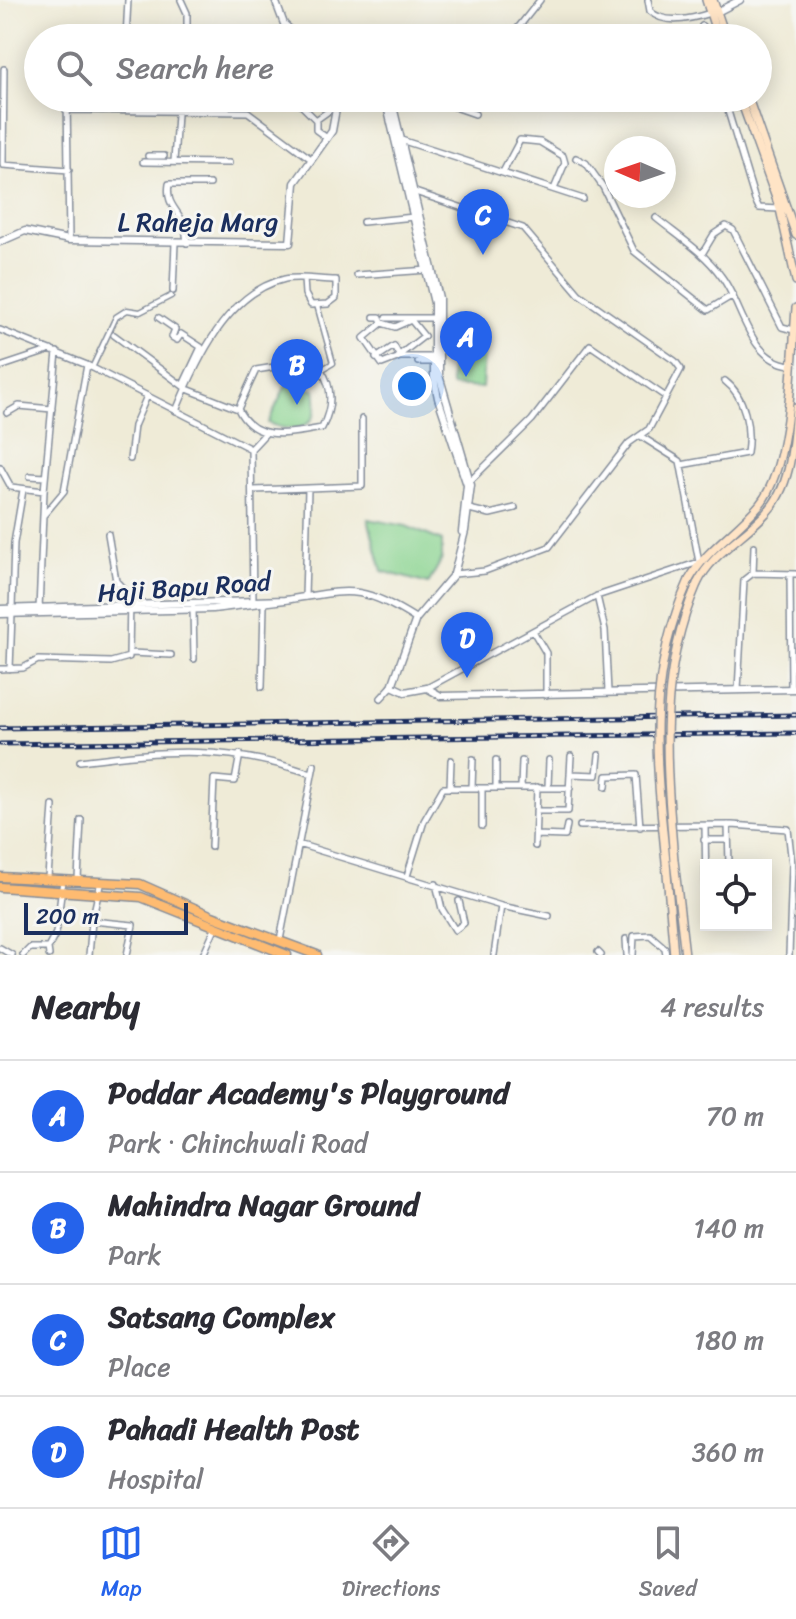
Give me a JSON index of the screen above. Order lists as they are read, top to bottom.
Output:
{
  "streets": {
    "street": ["L Raheja Marg", "Haji Bapu Road"]
  },
  "scale_bar": "200 m",
  "north": "left",
  "page": {
    "search": "Search here",
    "pins": [
      "C",
      "A",
      "B",
      "D"
    ],
    "scale": "200 m",
    "heading": ["Nearby", "4 results"],
    "list": [
      {
        "mark": "A",
        "name": "Poddar Academy's Playground",
        "note": "Park · Chinchwali Road",
        "value": "70 m"
      },
      {
        "mark": "B",
        "name": "Mahindra Nagar Ground",
        "note": "Park",
        "value": "140 m"
      },
      {
        "mark": "C",
        "name": "Satsang Complex",
        "note": "Place",
        "value": "180 m"
      },
      {
        "mark": "D",
        "name": "Pahadi Health Post",
        "note": "Hospital",
        "value": "360 m"
      }
    ],
    "nav": ["Map", "Directions", "Saved"]
  }
}
